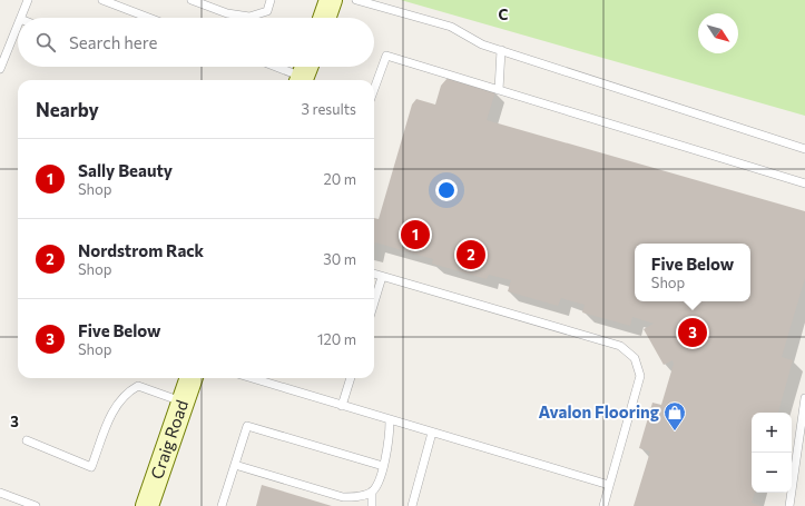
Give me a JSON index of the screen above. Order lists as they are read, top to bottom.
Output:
{
  "streets": {
    "main road": ["Craig Road"]
  },
  "places": {
    "shop": ["Avalon Flooring"]
  },
  "north": "bottom right",
  "page": {
    "search": "Search here",
    "heading": ["Nearby", "3 results"],
    "list": [
      {
        "mark": "1",
        "name": "Sally Beauty",
        "note": "Shop",
        "value": "20 m"
      },
      {
        "mark": "2",
        "name": "Nordstrom Rack",
        "note": "Shop",
        "value": "30 m"
      },
      {
        "mark": "3",
        "name": "Five Below",
        "note": "Shop",
        "value": "120 m"
      }
    ],
    "pins": ["1", "2", "3"],
    "popup": ["Five Below", "Shop"],
    "map_buttons": ["+", "−"]
  },
  "grid": {
    "columns": ["C"],
    "rows": ["3"]
  }
}
